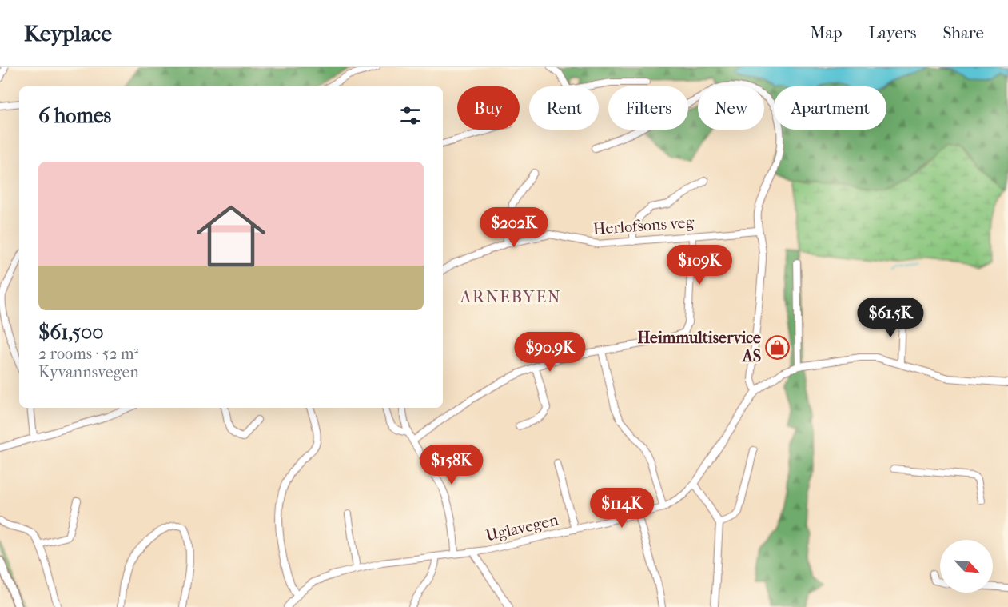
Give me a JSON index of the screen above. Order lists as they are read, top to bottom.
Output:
{
  "streets": {
    "street": ["Herlofsons veg", "Uglavegen"]
  },
  "districts": ["ARNEBYEN"],
  "places": {
    "shop": ["Heimmultiservice AS"]
  },
  "north": "bottom right",
  "page": {
    "header": "Keyplace",
    "nav": ["Map", "Layers", "Share"],
    "chip": [
      "Buy",
      "Rent",
      "Filters",
      "New",
      "Apartment"
    ],
    "heading": "6 homes",
    "list": [
      {
        "name": "$61,500",
        "note": "2 rooms · 52 m² · Kyvannsvegen"
      }
    ],
    "price": [
      "$202K",
      "$109K",
      "$61.5K",
      "$90.9K",
      "$158K",
      "$114K"
    ]
  }
}
